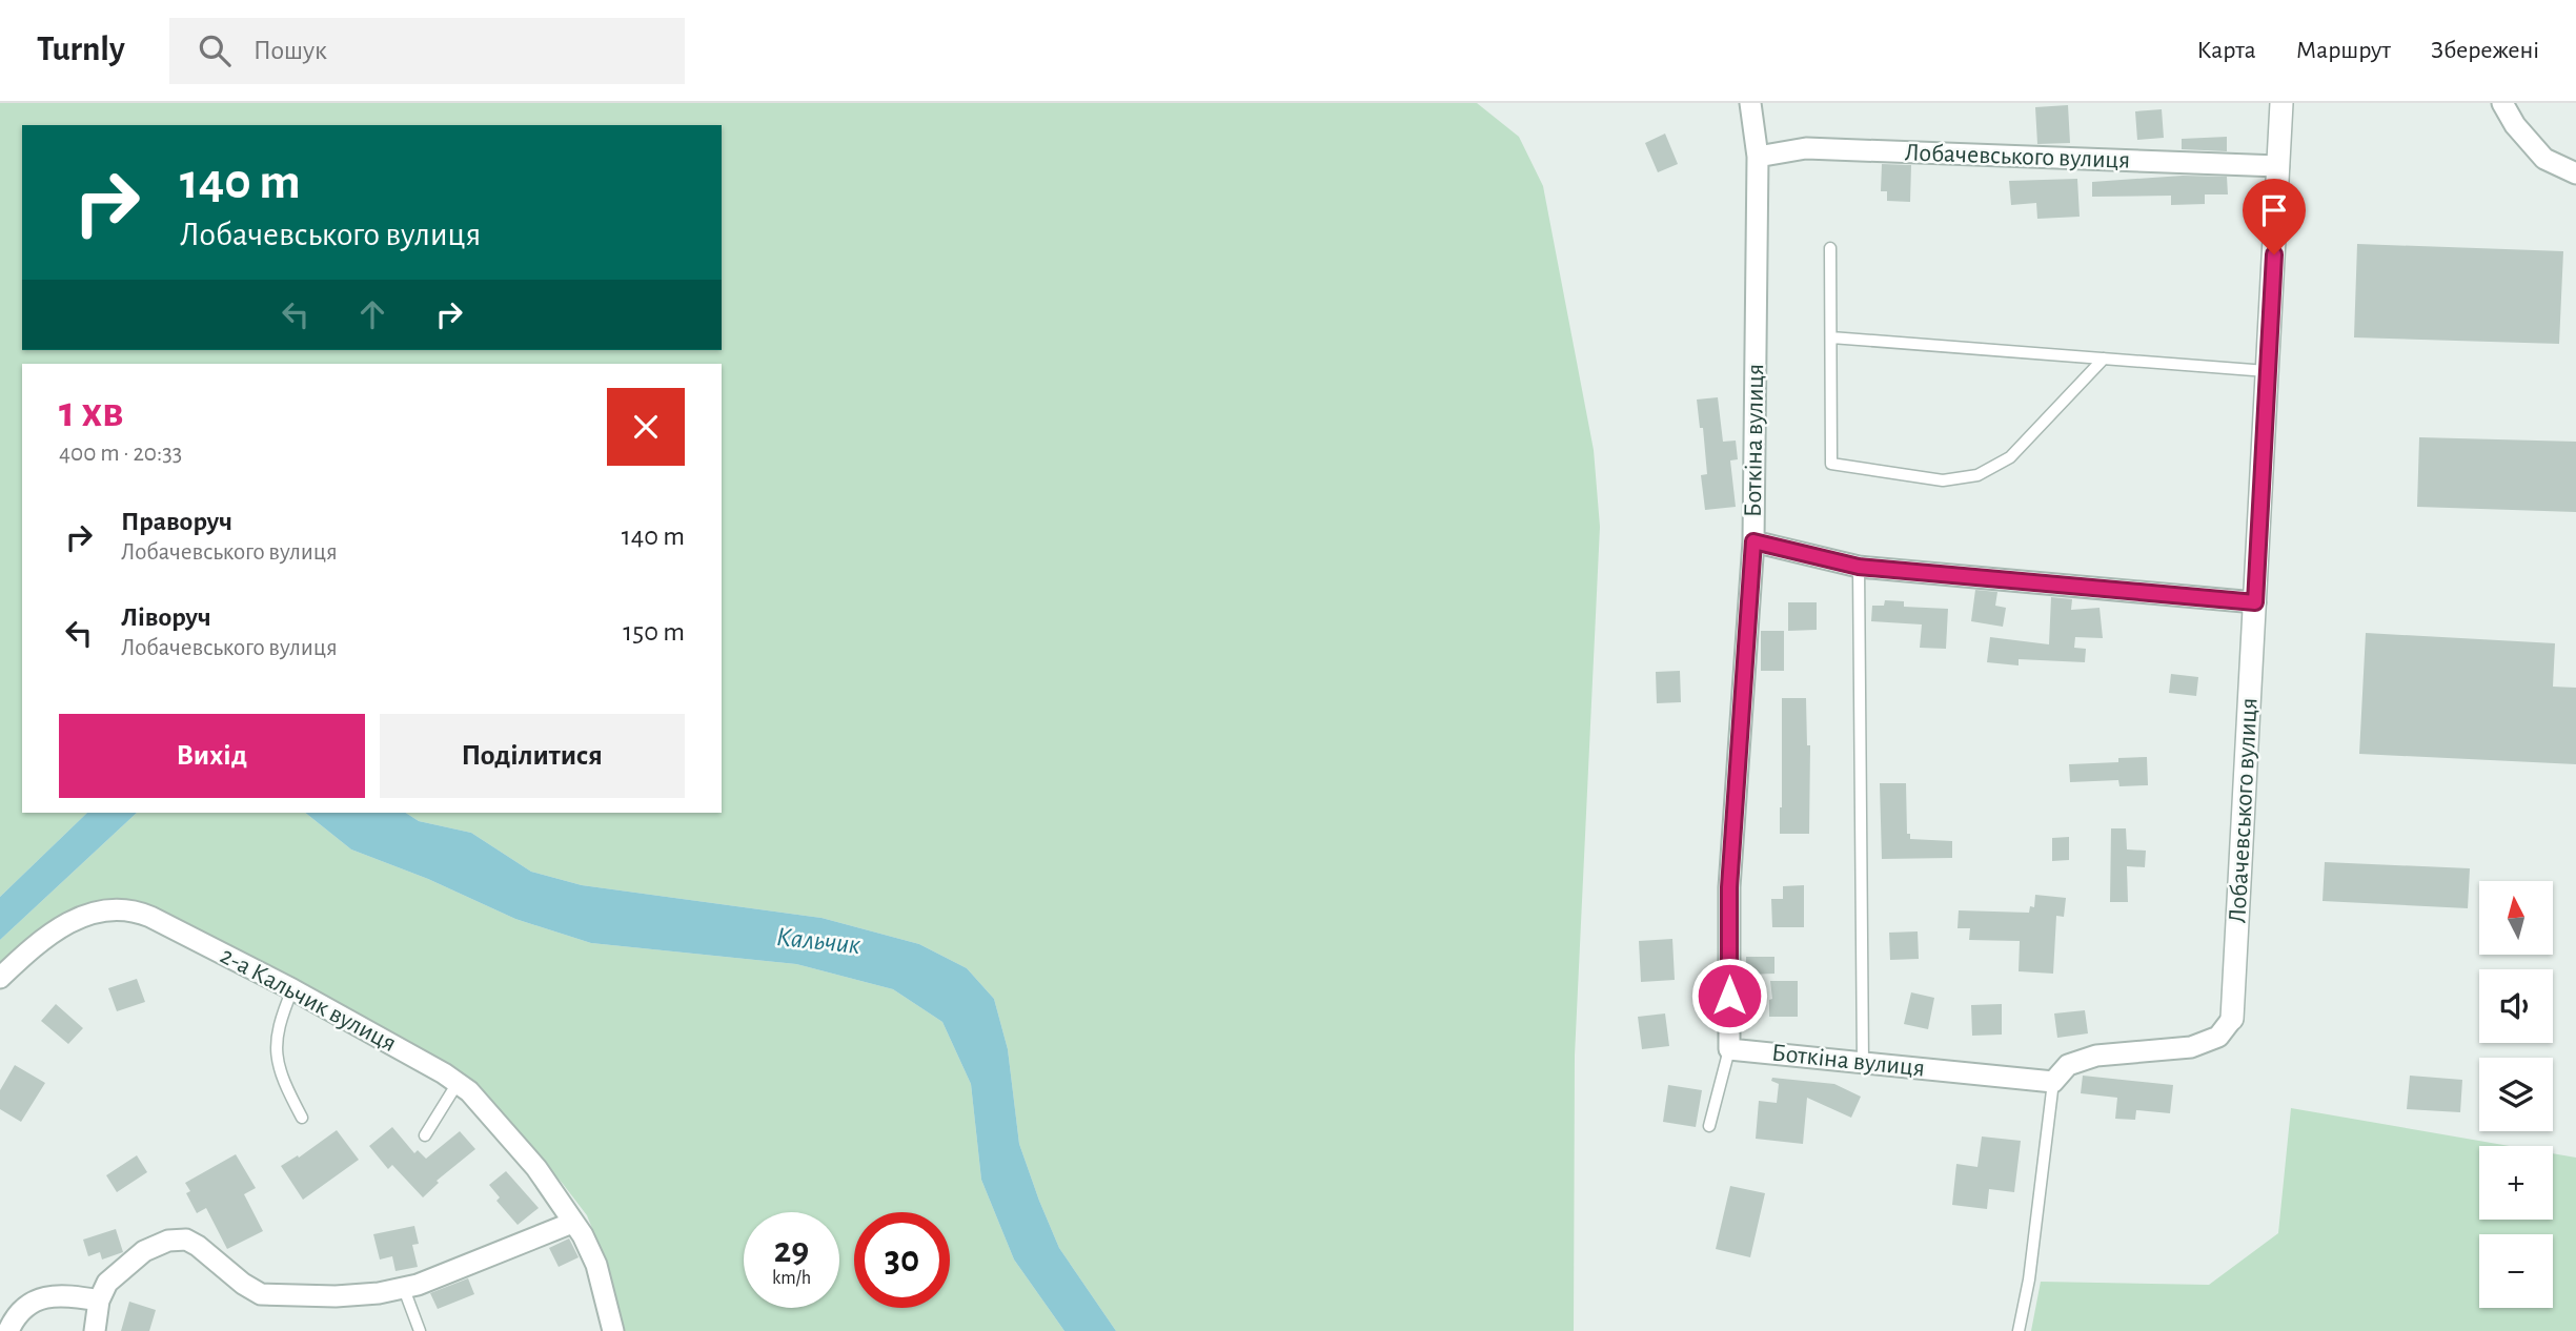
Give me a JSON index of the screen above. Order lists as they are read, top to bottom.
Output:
{
  "streets": {
    "street": ["Лобачевського вулиця", "Боткіна вулиця", "2-а Кальчик вулиця"]
  },
  "crossings": [
    ["Лобачевського вулиця", "Боткіна вулиця"]
  ],
  "water": ["Кальчик"],
  "north": "top",
  "page": {
    "header": "Turnly",
    "search": "Пошук",
    "nav": ["Карта", "Маршрут", "Збережені"],
    "turn": ["140 m", "Лобачевського вулиця"],
    "heading": ["1 хв", "400 m · 20:33"],
    "list": [
      {
        "name": "Праворуч",
        "note": "Лобачевського вулиця",
        "value": "140 m"
      },
      {
        "name": "Ліворуч",
        "note": "Лобачевського вулиця",
        "value": "150 m"
      }
    ],
    "buttons": ["Вихід", "Поділитися"],
    "map_buttons": ["+", "−"],
    "speed": "29 km/h",
    "limit": "30"
  }
}
